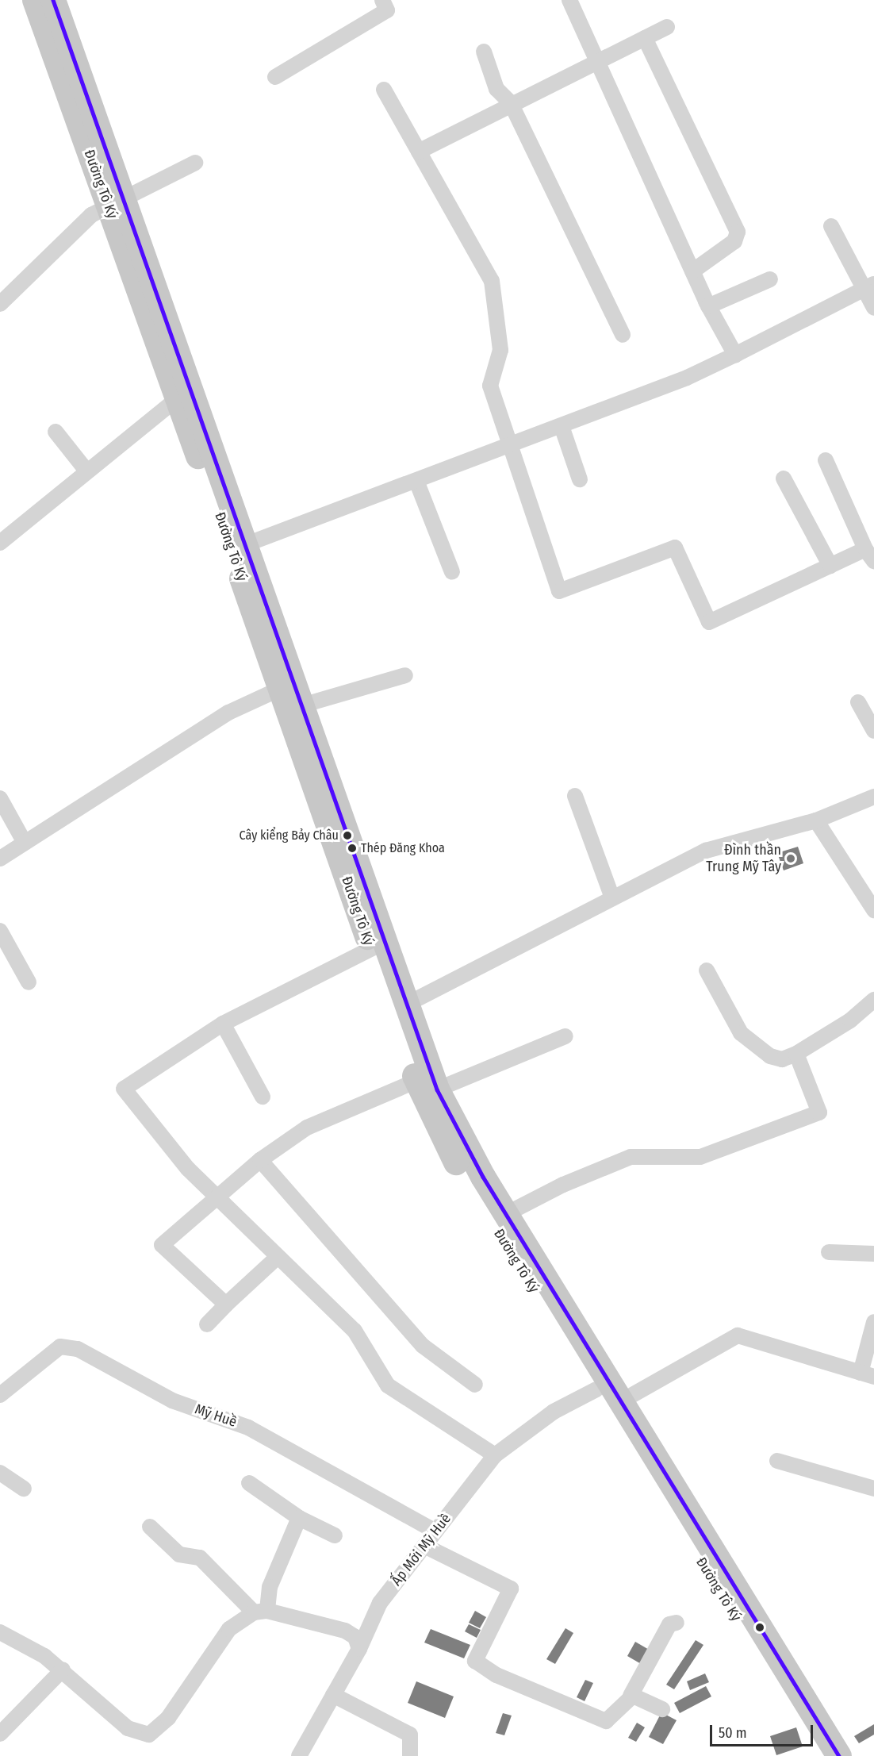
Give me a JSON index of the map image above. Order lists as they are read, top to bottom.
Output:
{
  "streets": {
    "main road": ["Đường Tô Ký"],
    "street": ["Mỹ Huề", "Ấp Mới Mỹ Huề"]
  },
  "crossings": [
    ["Đường Tô Ký", "Ấp Mới Mỹ Huề"],
    ["Mỹ Huề", "Ấp Mới Mỹ Huề"]
  ],
  "places": ["Cây kiểng Bảy Châu", "Thép Đăng Khoa", "Đình thần Trung Mỹ Tây"],
  "scale_bar": "50 m"
}
